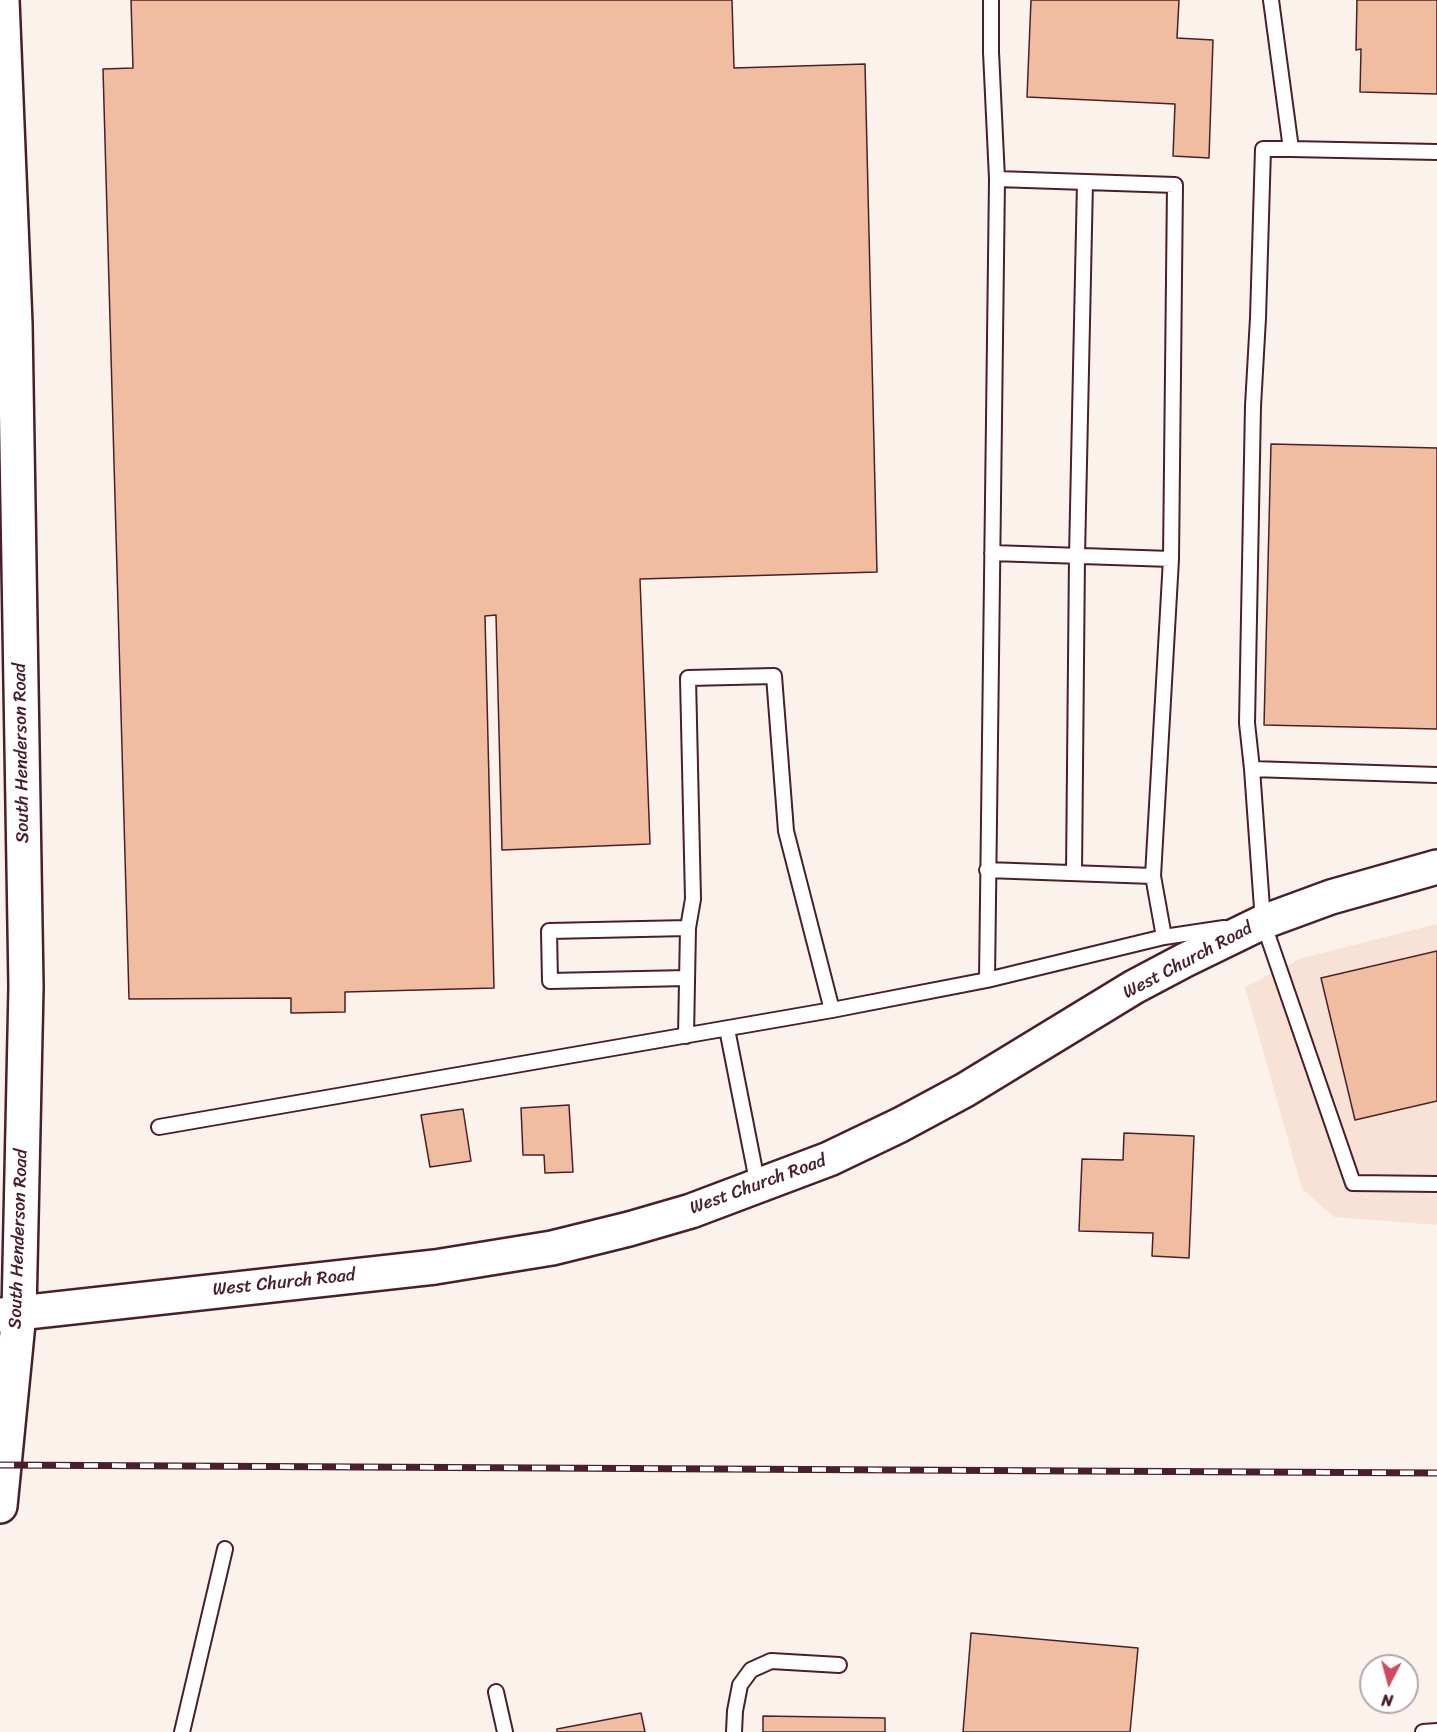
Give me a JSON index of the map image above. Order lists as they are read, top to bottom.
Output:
{
  "streets": {
    "street": ["South Henderson Road", "West Church Road"]
  },
  "crossings": [
    ["South Henderson Road", "West Church Road"]
  ],
  "north": "bottom"
}
